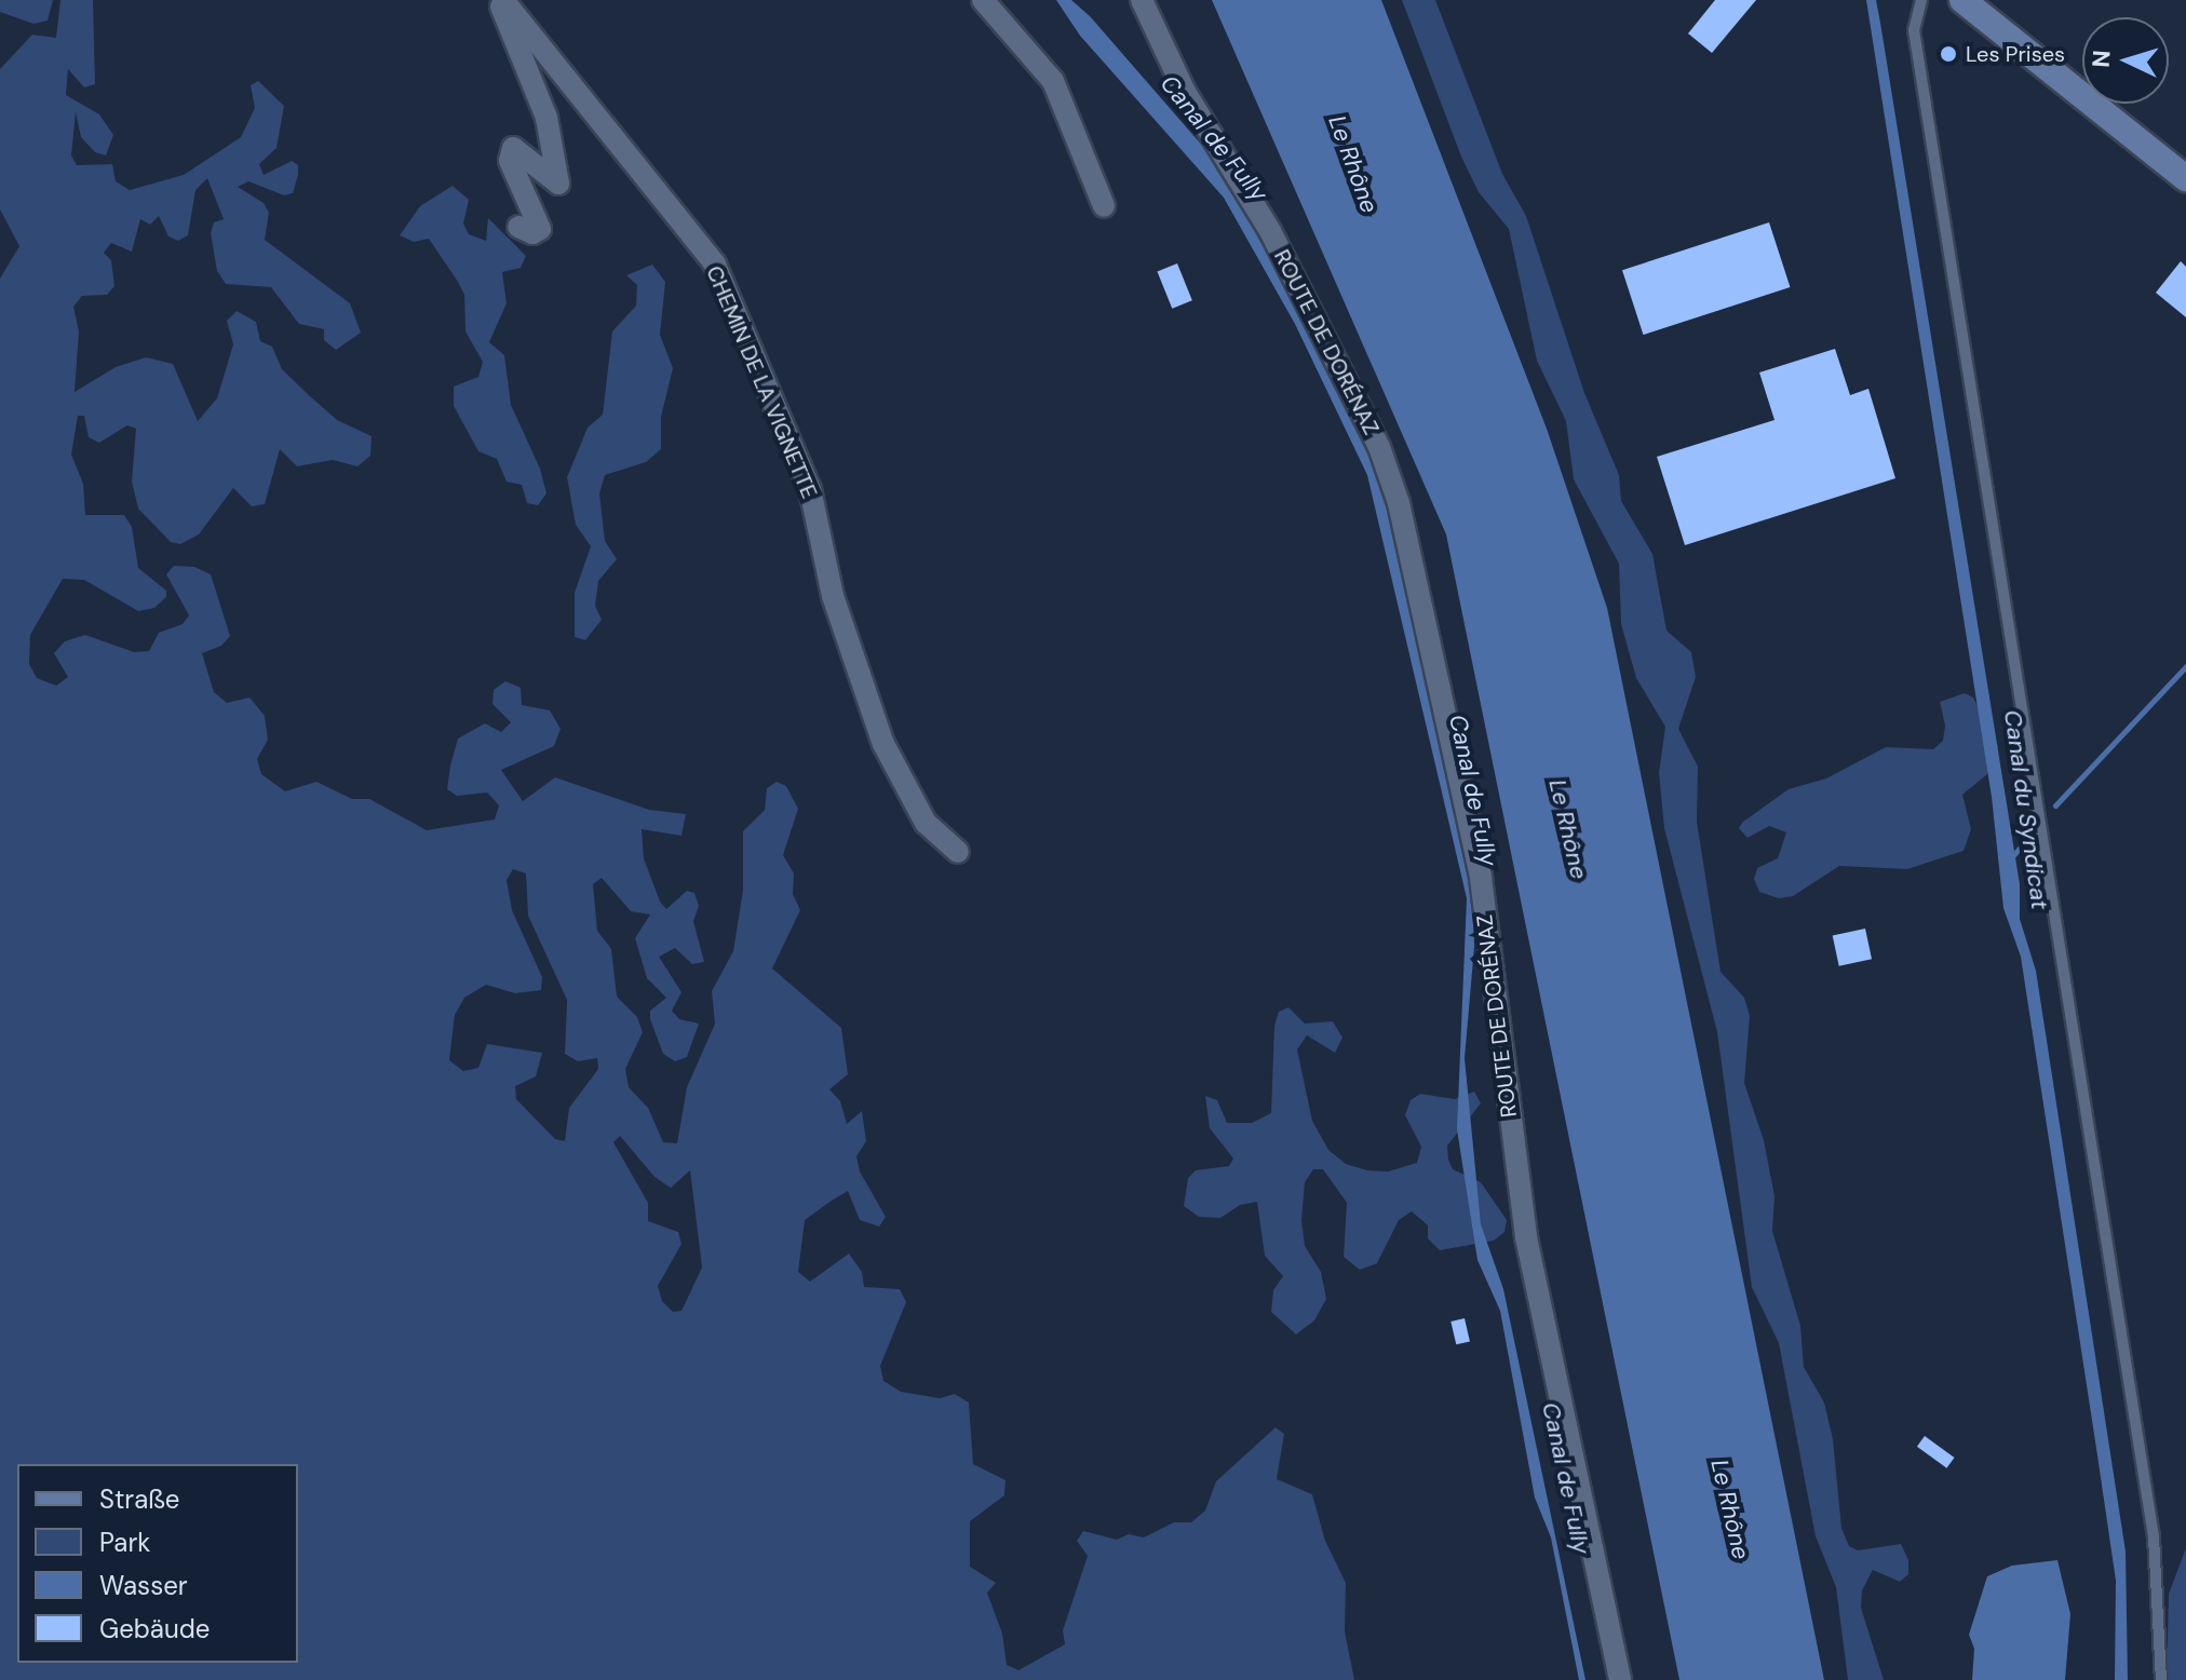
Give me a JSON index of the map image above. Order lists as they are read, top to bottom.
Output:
{
  "streets": {
    "street": ["ROUTE DE DORÉNAZ", "CHEMIN DE LA VIGNETTE"]
  },
  "water": ["Canal de Fully", "Le Rhône", "Canal du Syndicat"],
  "places": ["Les Prises"],
  "legend": [
    "Straße",
    "Park",
    "Wasser",
    "Gebäude"
  ],
  "north": "left"
}
